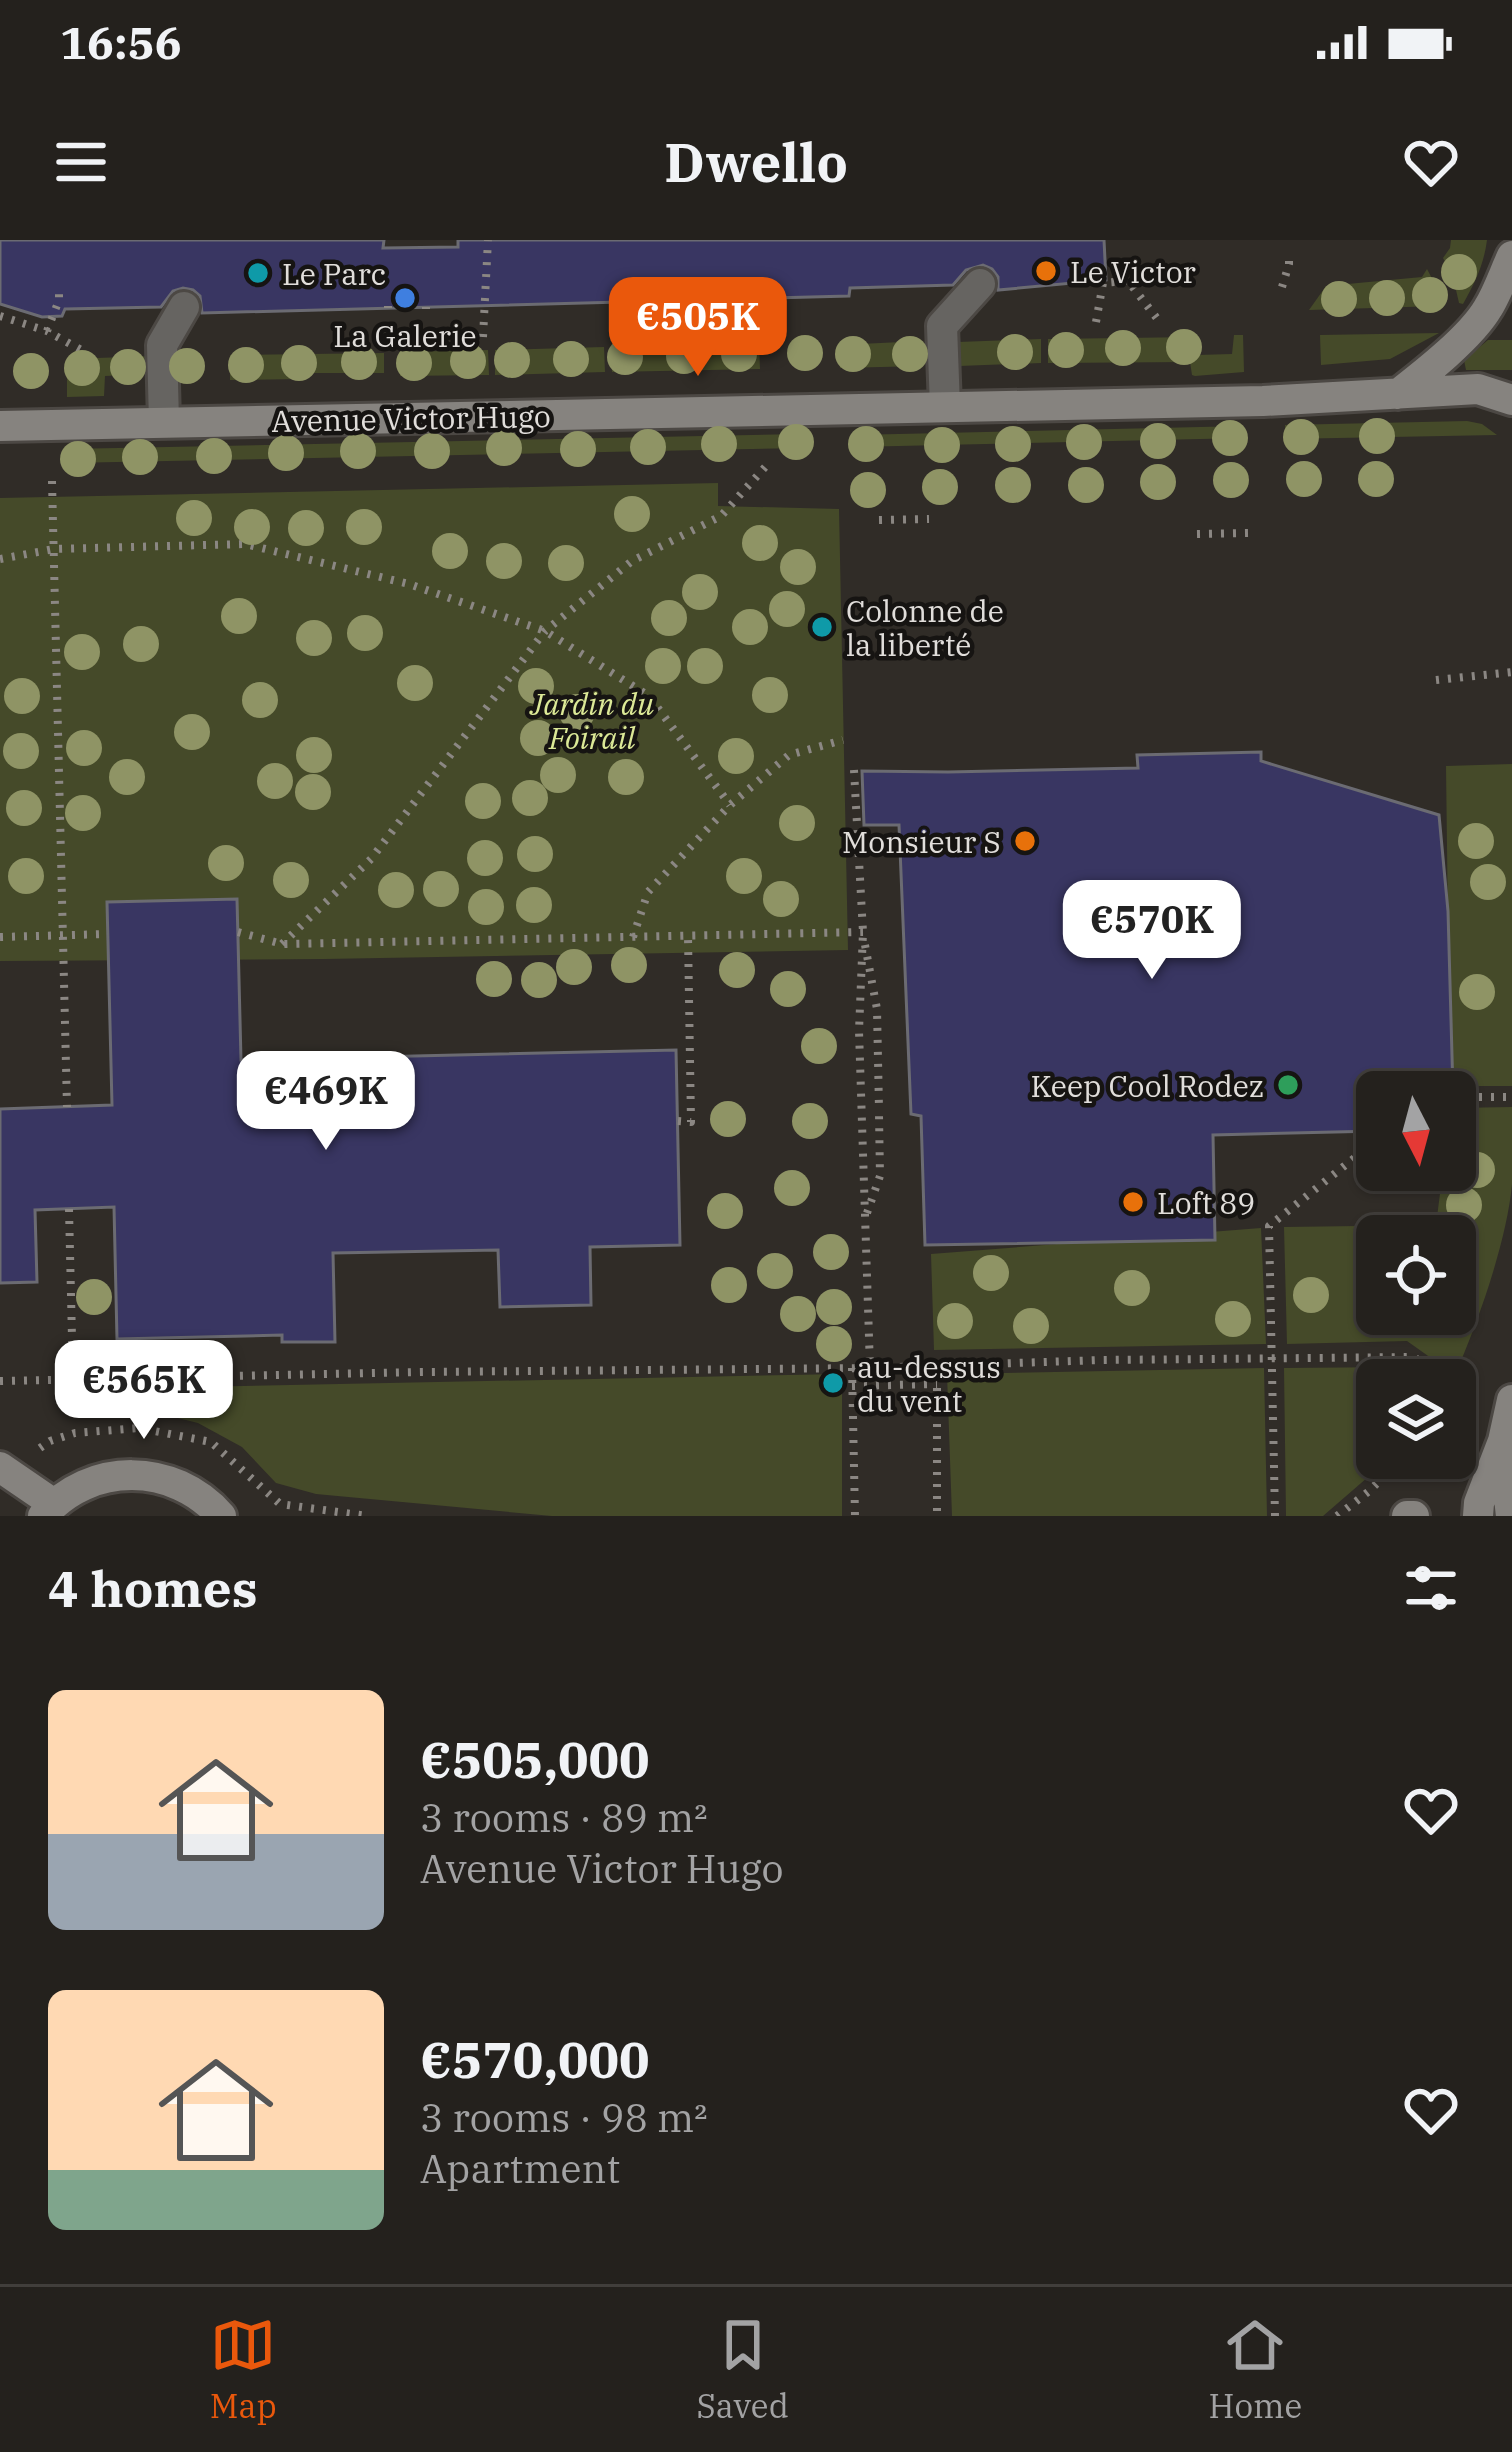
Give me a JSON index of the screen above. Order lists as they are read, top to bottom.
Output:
{
  "streets": {
    "main road": ["Avenue Victor Hugo"]
  },
  "parks": ["Jardin du Foirail"],
  "places": [
    "Le Victor",
    "Le Parc",
    "La Galerie",
    "Colonne de la liberté",
    "Monsieur S",
    "Keep Cool Rodez",
    "Loft 89",
    "au-dessus du vent"
  ],
  "north": "bottom",
  "page": {
    "status": "16:56",
    "header": "Dwello",
    "price": [
      "€505K",
      "€570K",
      "€469K",
      "€565K"
    ],
    "heading": "4 homes",
    "list": [
      {
        "name": "€505,000",
        "note": "3 rooms · 89 m² · Avenue Victor Hugo"
      },
      {
        "name": "€570,000",
        "note": "3 rooms · 98 m² · Apartment"
      }
    ],
    "tabs": ["Map", "Saved", "Home"]
  }
}
